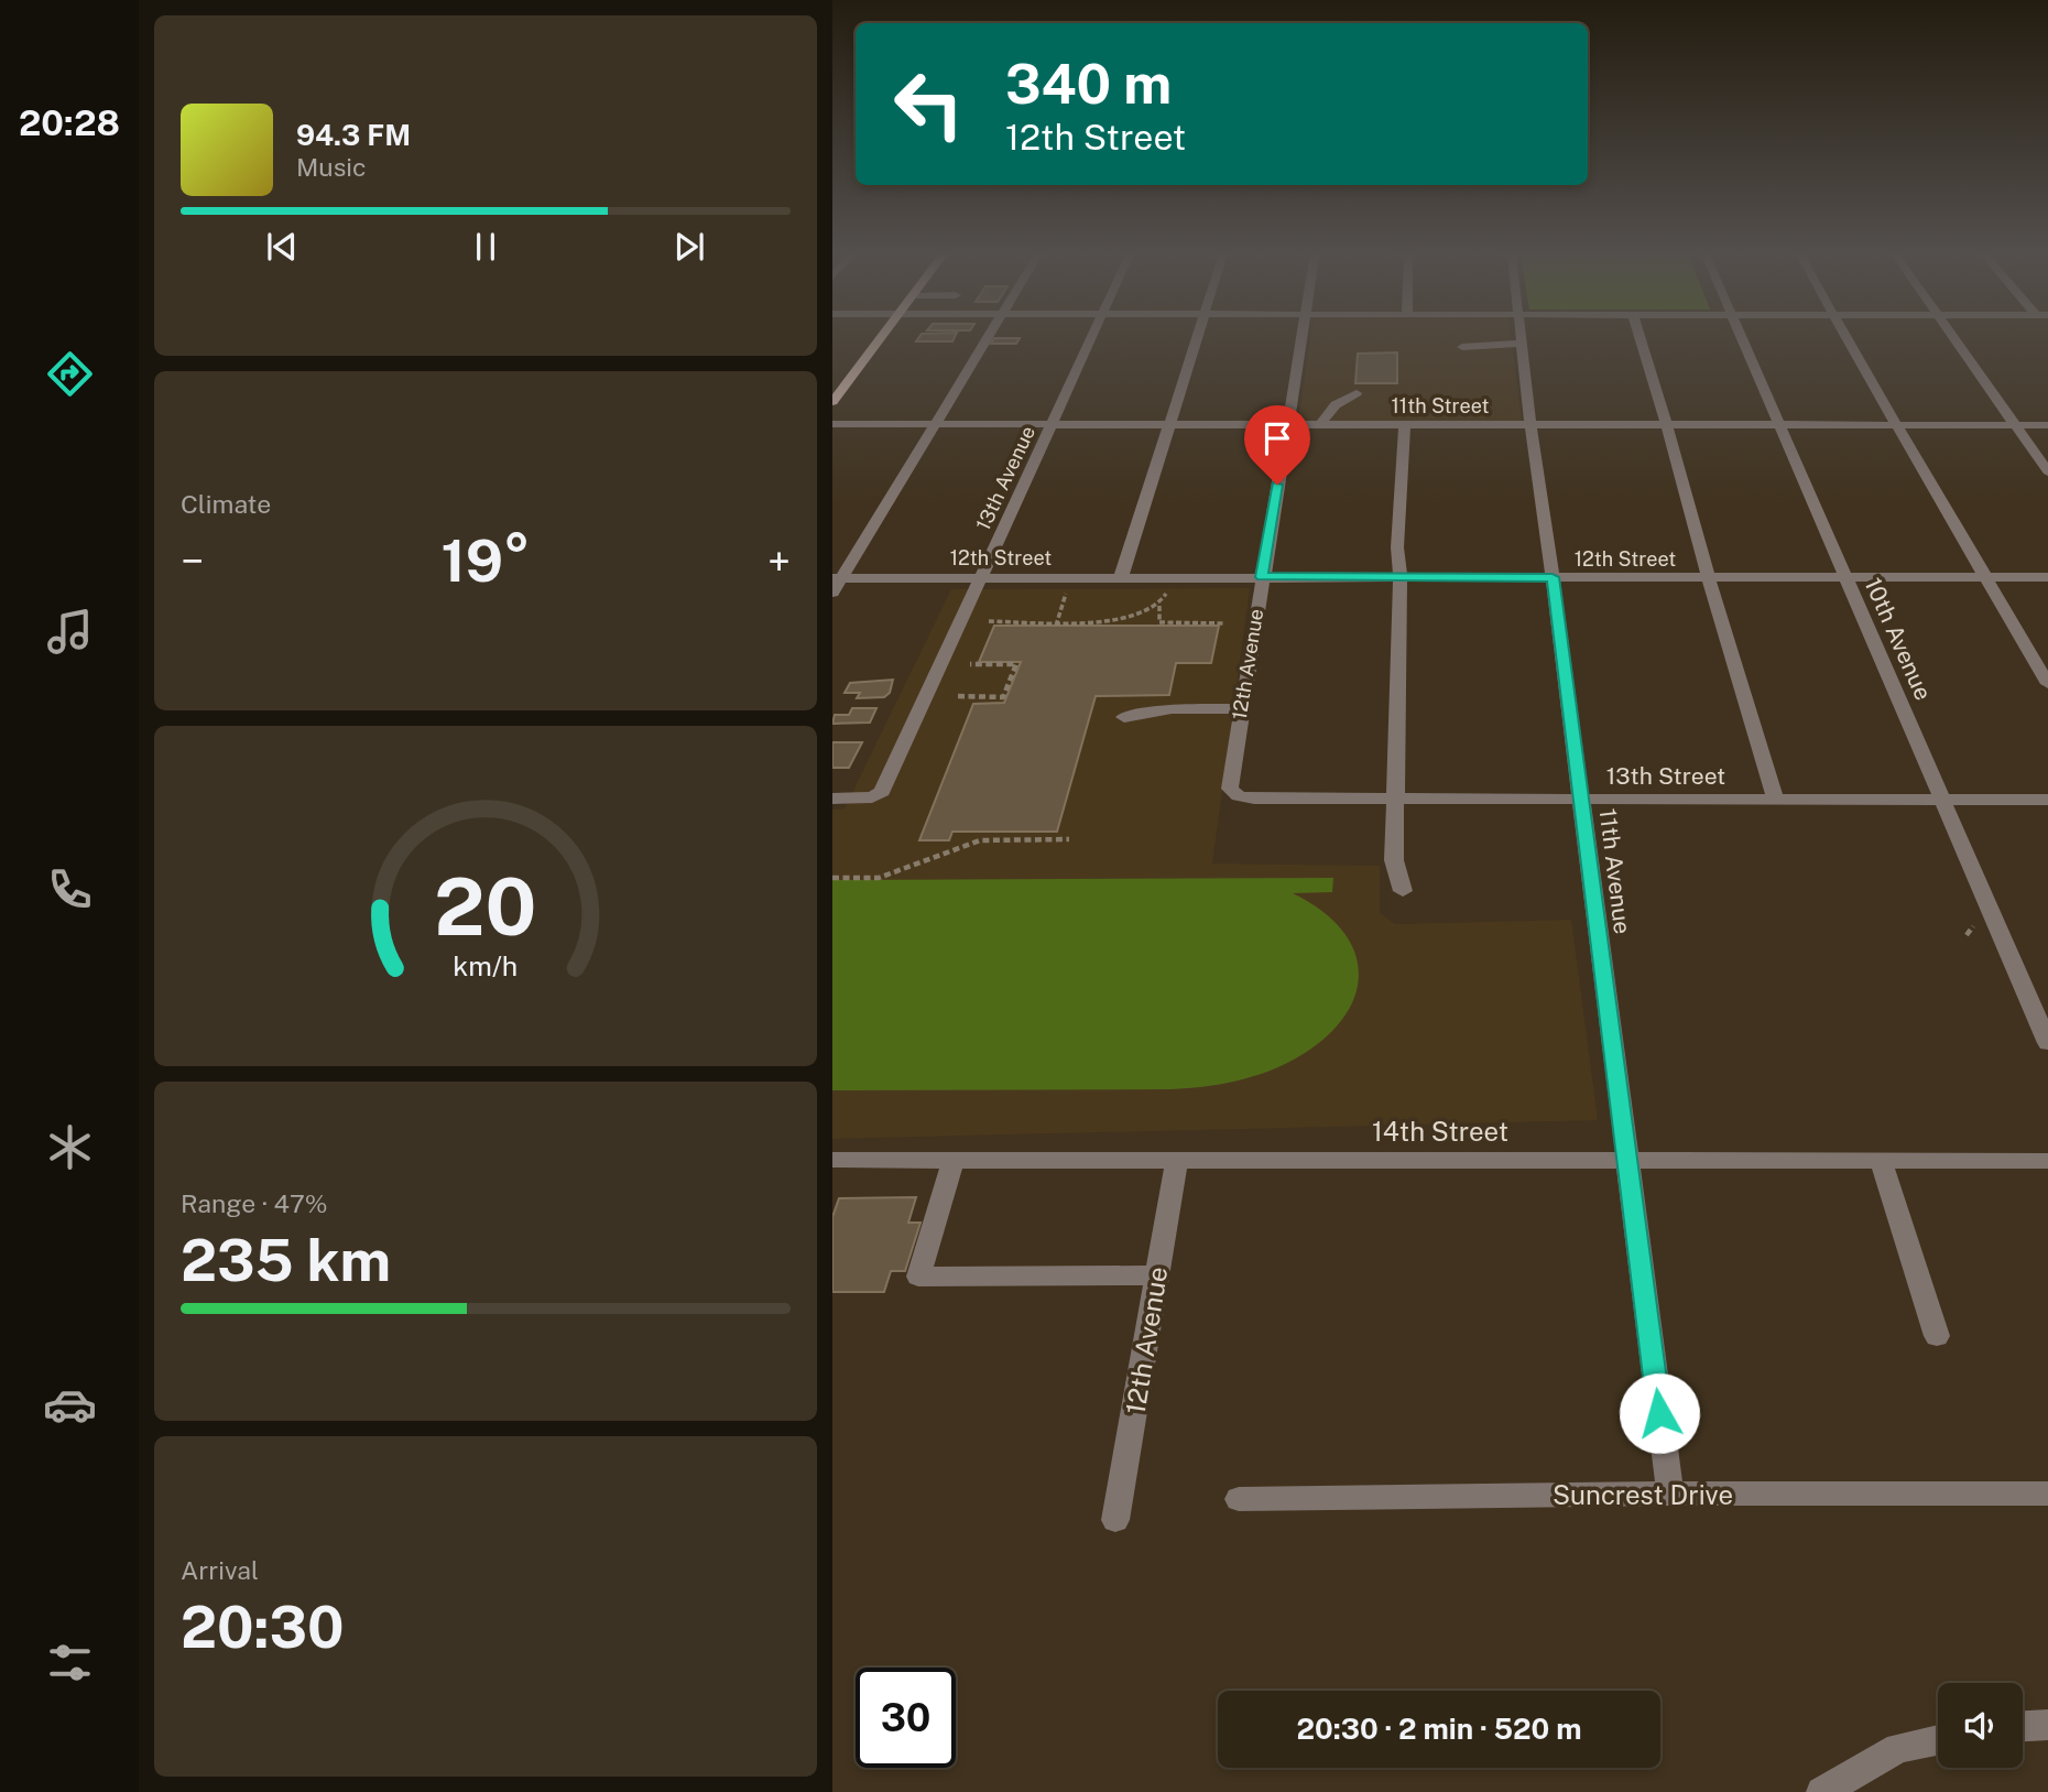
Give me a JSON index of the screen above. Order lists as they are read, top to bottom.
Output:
{
  "streets": {
    "street": [
      "11th Street",
      "13th Avenue",
      "12th Street",
      "10th Avenue",
      "12th Avenue",
      "13th Street",
      "11th Avenue",
      "14th Street",
      "Suncrest Drive"
    ]
  },
  "crossings": [
    ["11th Street", "13th Avenue"],
    ["11th Street", "10th Avenue"],
    ["11th Street", "12th Avenue"],
    ["11th Street", "11th Avenue"],
    ["13th Avenue", "12th Street"],
    ["12th Street", "10th Avenue"],
    ["12th Street", "12th Avenue"],
    ["12th Street", "11th Avenue"],
    ["10th Avenue", "13th Street"],
    ["12th Avenue", "13th Street"],
    ["12th Avenue", "14th Street"],
    ["13th Street", "11th Avenue"],
    ["11th Avenue", "14th Street"],
    ["11th Avenue", "Suncrest Drive"]
  ],
  "page": {
    "tabs": "20:28",
    "turn": ["340 m", "12th Street"],
    "song": ["94.3 FM", "Music"],
    "tile": [
      "Climate",
      ["Range · 47%", "235 km"],
      ["Arrival", "20:30"]
    ],
    "heat": ["−", "19°", "+"],
    "limit": "30",
    "trip": "20:30 · 2 min · 520 m",
    "gauge": ["20", "km/h"]
  }
}
